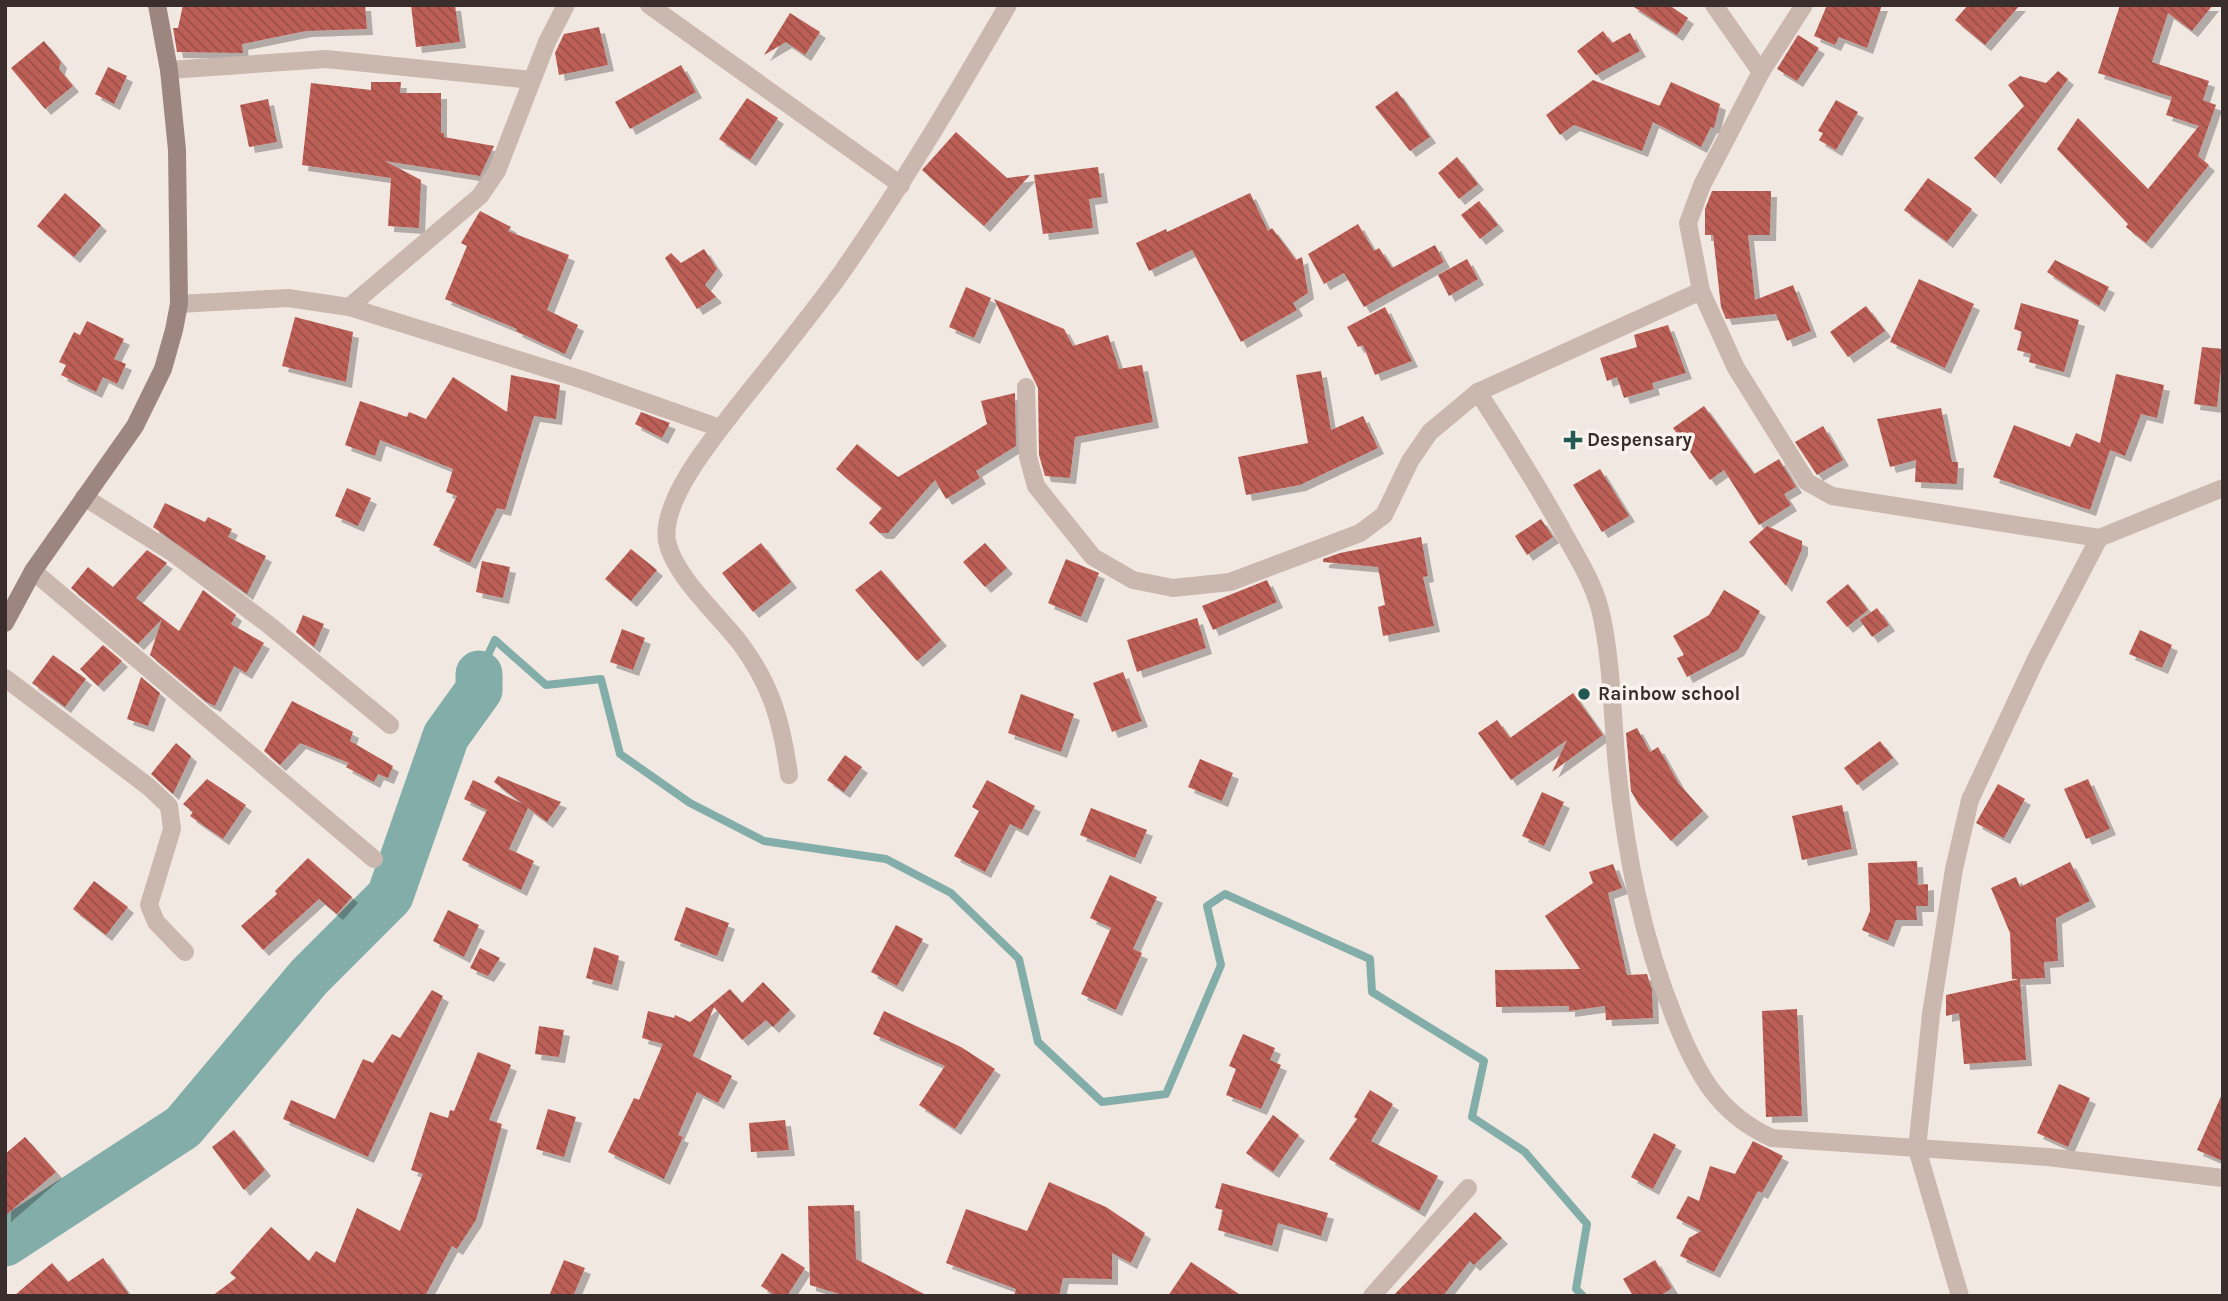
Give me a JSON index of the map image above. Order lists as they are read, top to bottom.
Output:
{
  "places": {
    "health": ["Despensary"],
    "other": ["Rainbow school"]
  }
}
